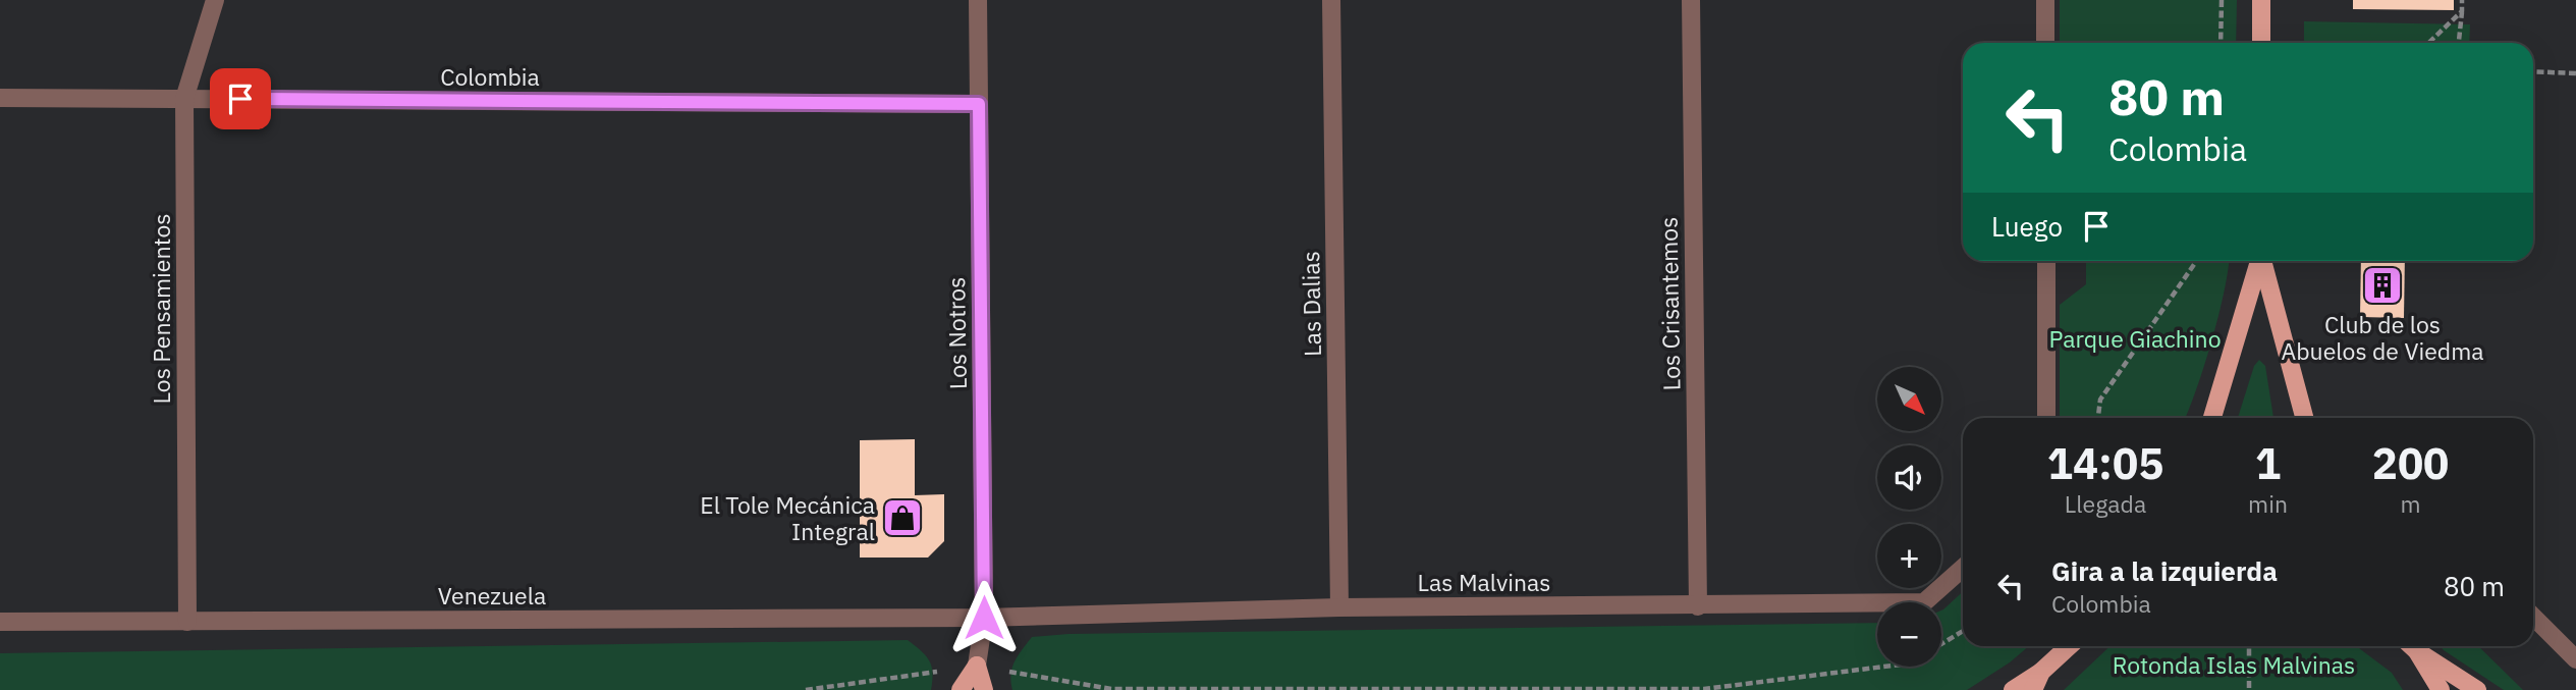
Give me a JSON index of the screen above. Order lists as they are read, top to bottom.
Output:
{
  "streets": {
    "street": [
      "Colombia",
      "Las Dalias",
      "Los Crisantemos",
      "Los Pensamientos",
      "Los Notros",
      "Las Malvinas",
      "Venezuela"
    ]
  },
  "crossings": [
    ["Colombia", "Los Pensamientos"],
    ["Colombia", "Los Notros"],
    ["Las Dalias", "Las Malvinas"],
    ["Los Crisantemos", "Las Malvinas"],
    ["Los Pensamientos", "Venezuela"],
    ["Los Notros", "Las Malvinas"],
    ["Los Notros", "Venezuela"],
    ["Las Malvinas", "Venezuela"]
  ],
  "parks": ["Parque Giachino", "Rotonda Islas Malvinas"],
  "places": {
    "building": ["Club de los Abuelos de Viedma"],
    "shop": ["El Tole Mecánica Integral"]
  },
  "north": "bottom right",
  "page": {
    "turn": ["80 m", "Colombia"],
    "then": "Luego",
    "map_buttons": ["+", "−"],
    "eta": [
      "14:05",
      "Llegada",
      "1",
      "min",
      "200",
      "m"
    ],
    "list": [
      {
        "name": "Gira a la izquierda",
        "note": "Colombia",
        "value": "80 m"
      }
    ]
  }
}
